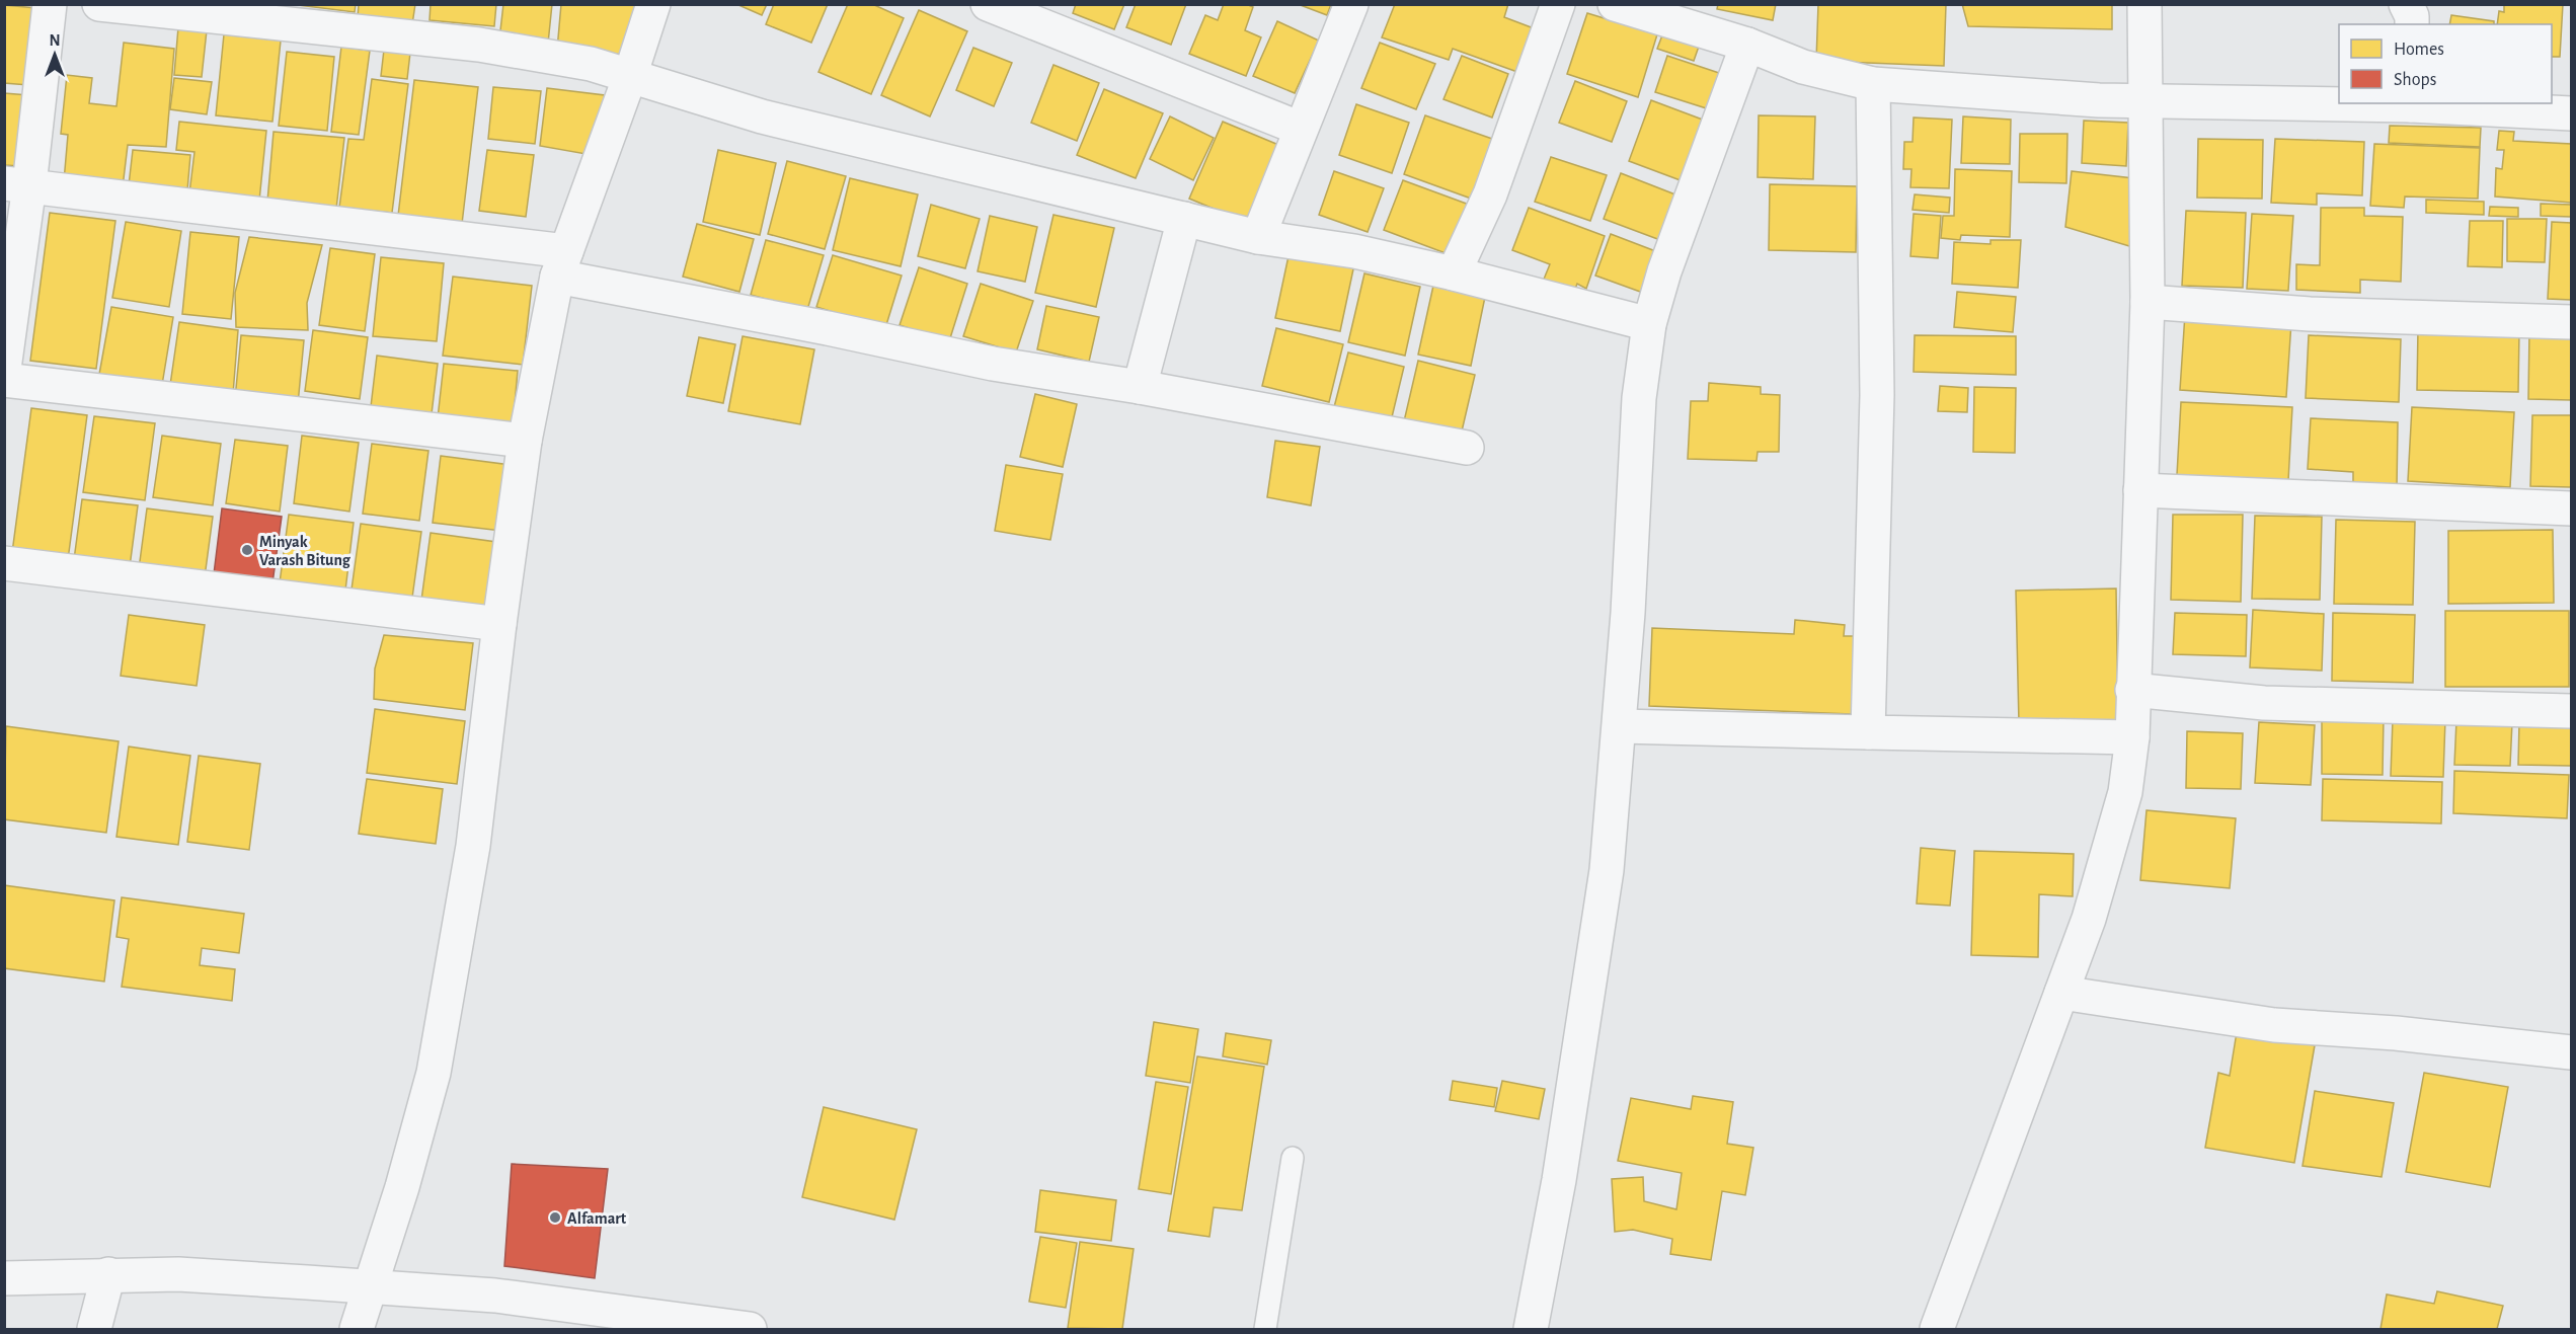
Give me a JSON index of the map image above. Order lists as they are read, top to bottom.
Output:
{
  "places": ["Minyak Varash Bitung", "Alfamart"],
  "legend": ["Homes", "Shops"],
  "north": "top"
}
